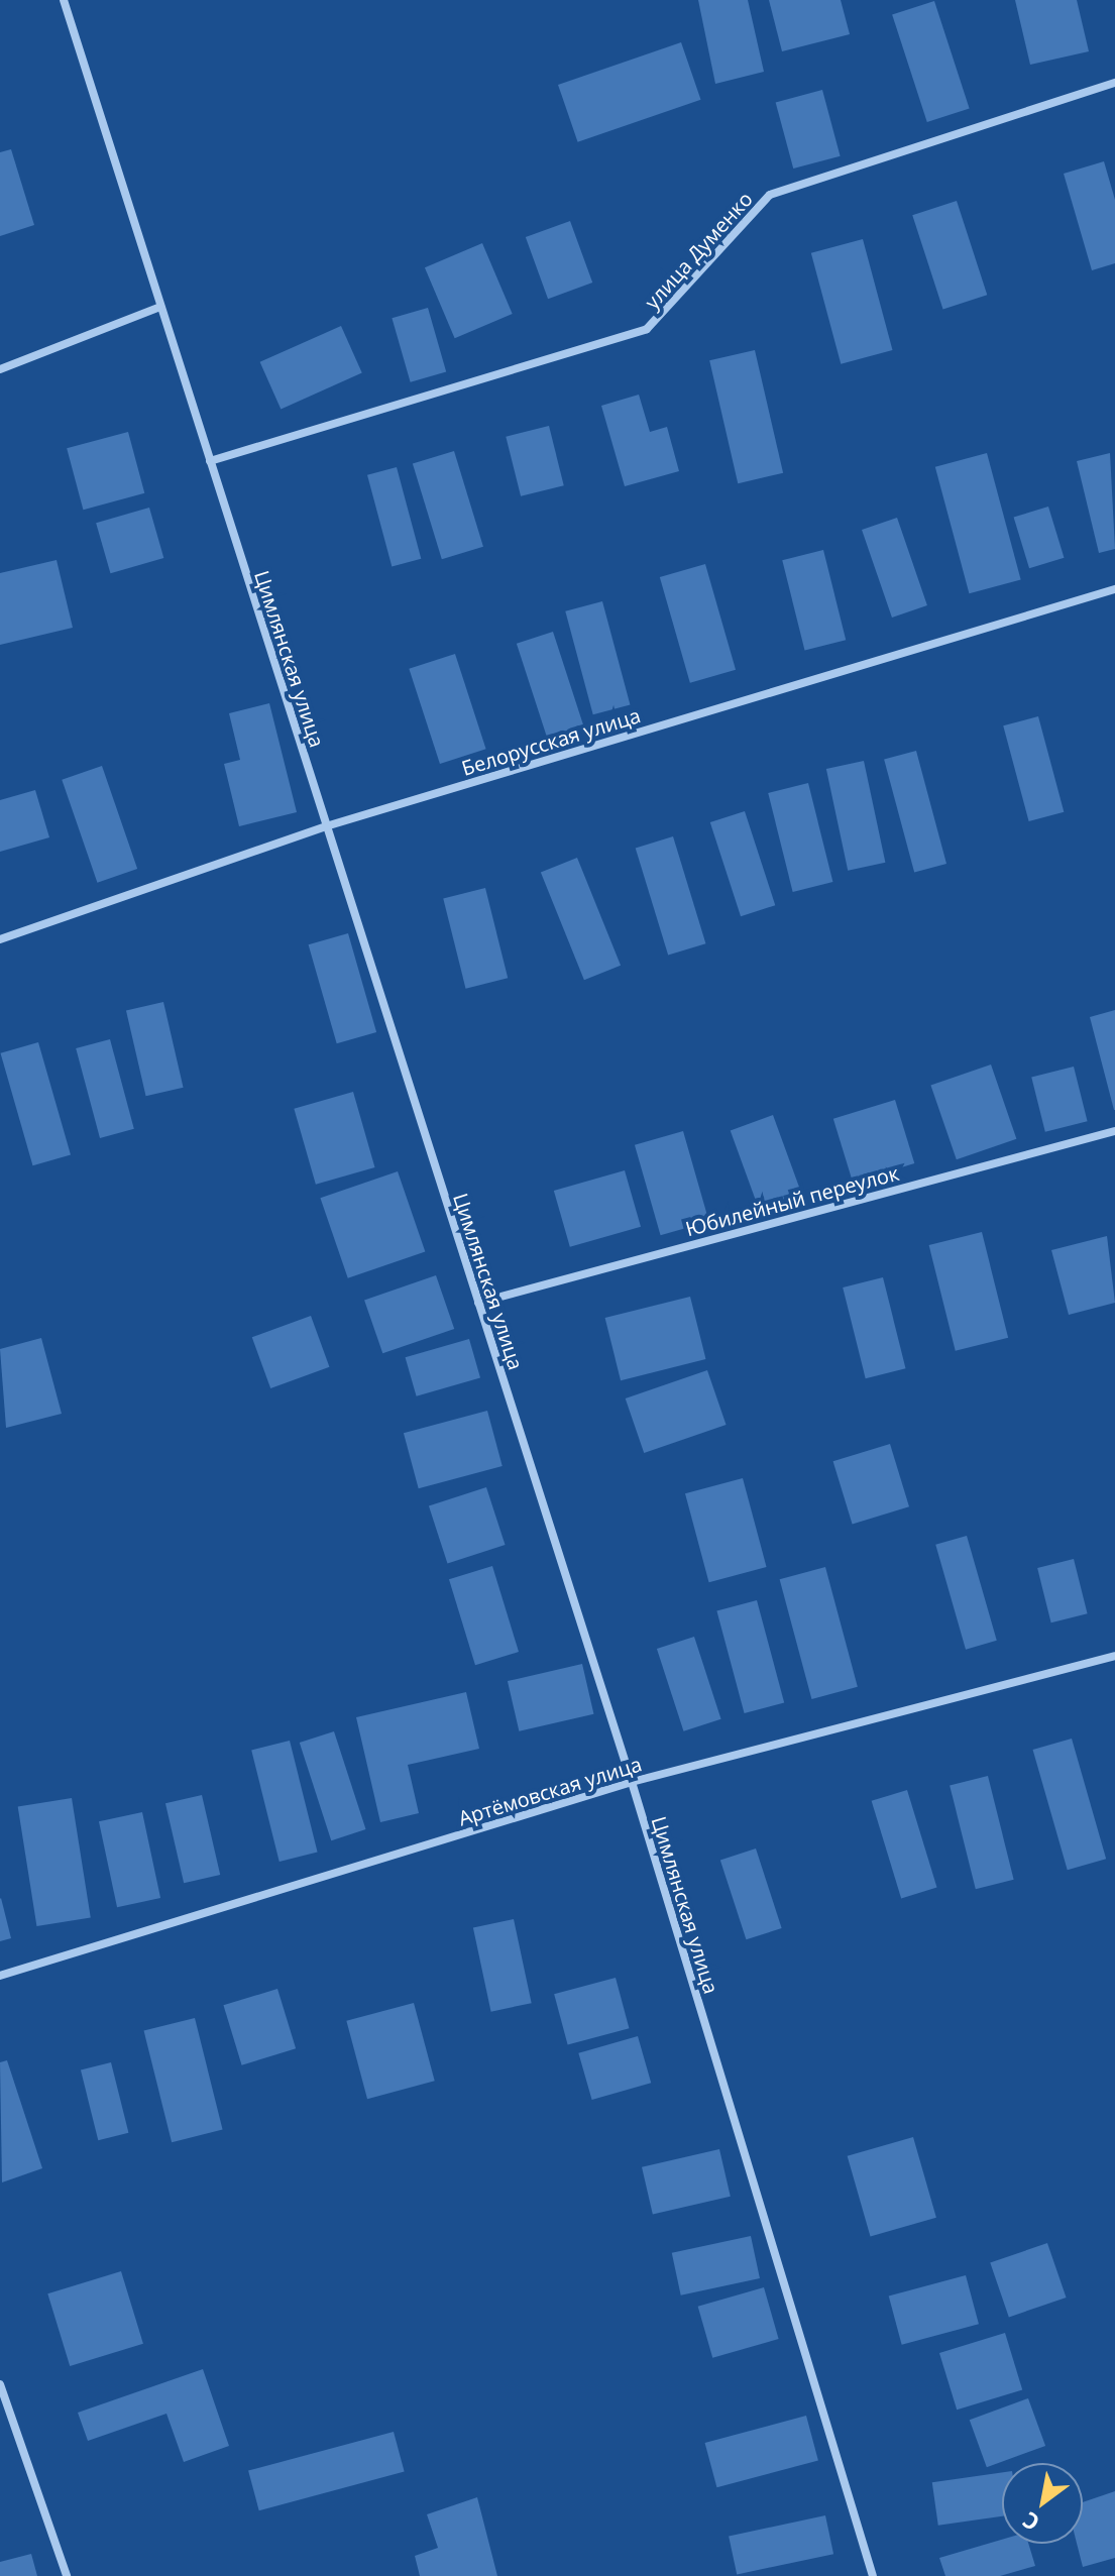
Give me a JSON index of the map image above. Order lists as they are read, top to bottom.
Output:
{
  "streets": {
    "street": [
      "улица Думенко",
      "Цимлянская улица",
      "Белорусская улица",
      "Юбилейный переулок",
      "Артёмовская улица"
    ]
  },
  "crossings": [
    ["улица Думенко", "Цимлянская улица"],
    ["Цимлянская улица", "Белорусская улица"],
    ["Цимлянская улица", "Юбилейный переулок"],
    ["Цимлянская улица", "Артёмовская улица"]
  ],
  "north": "bottom left"
}
